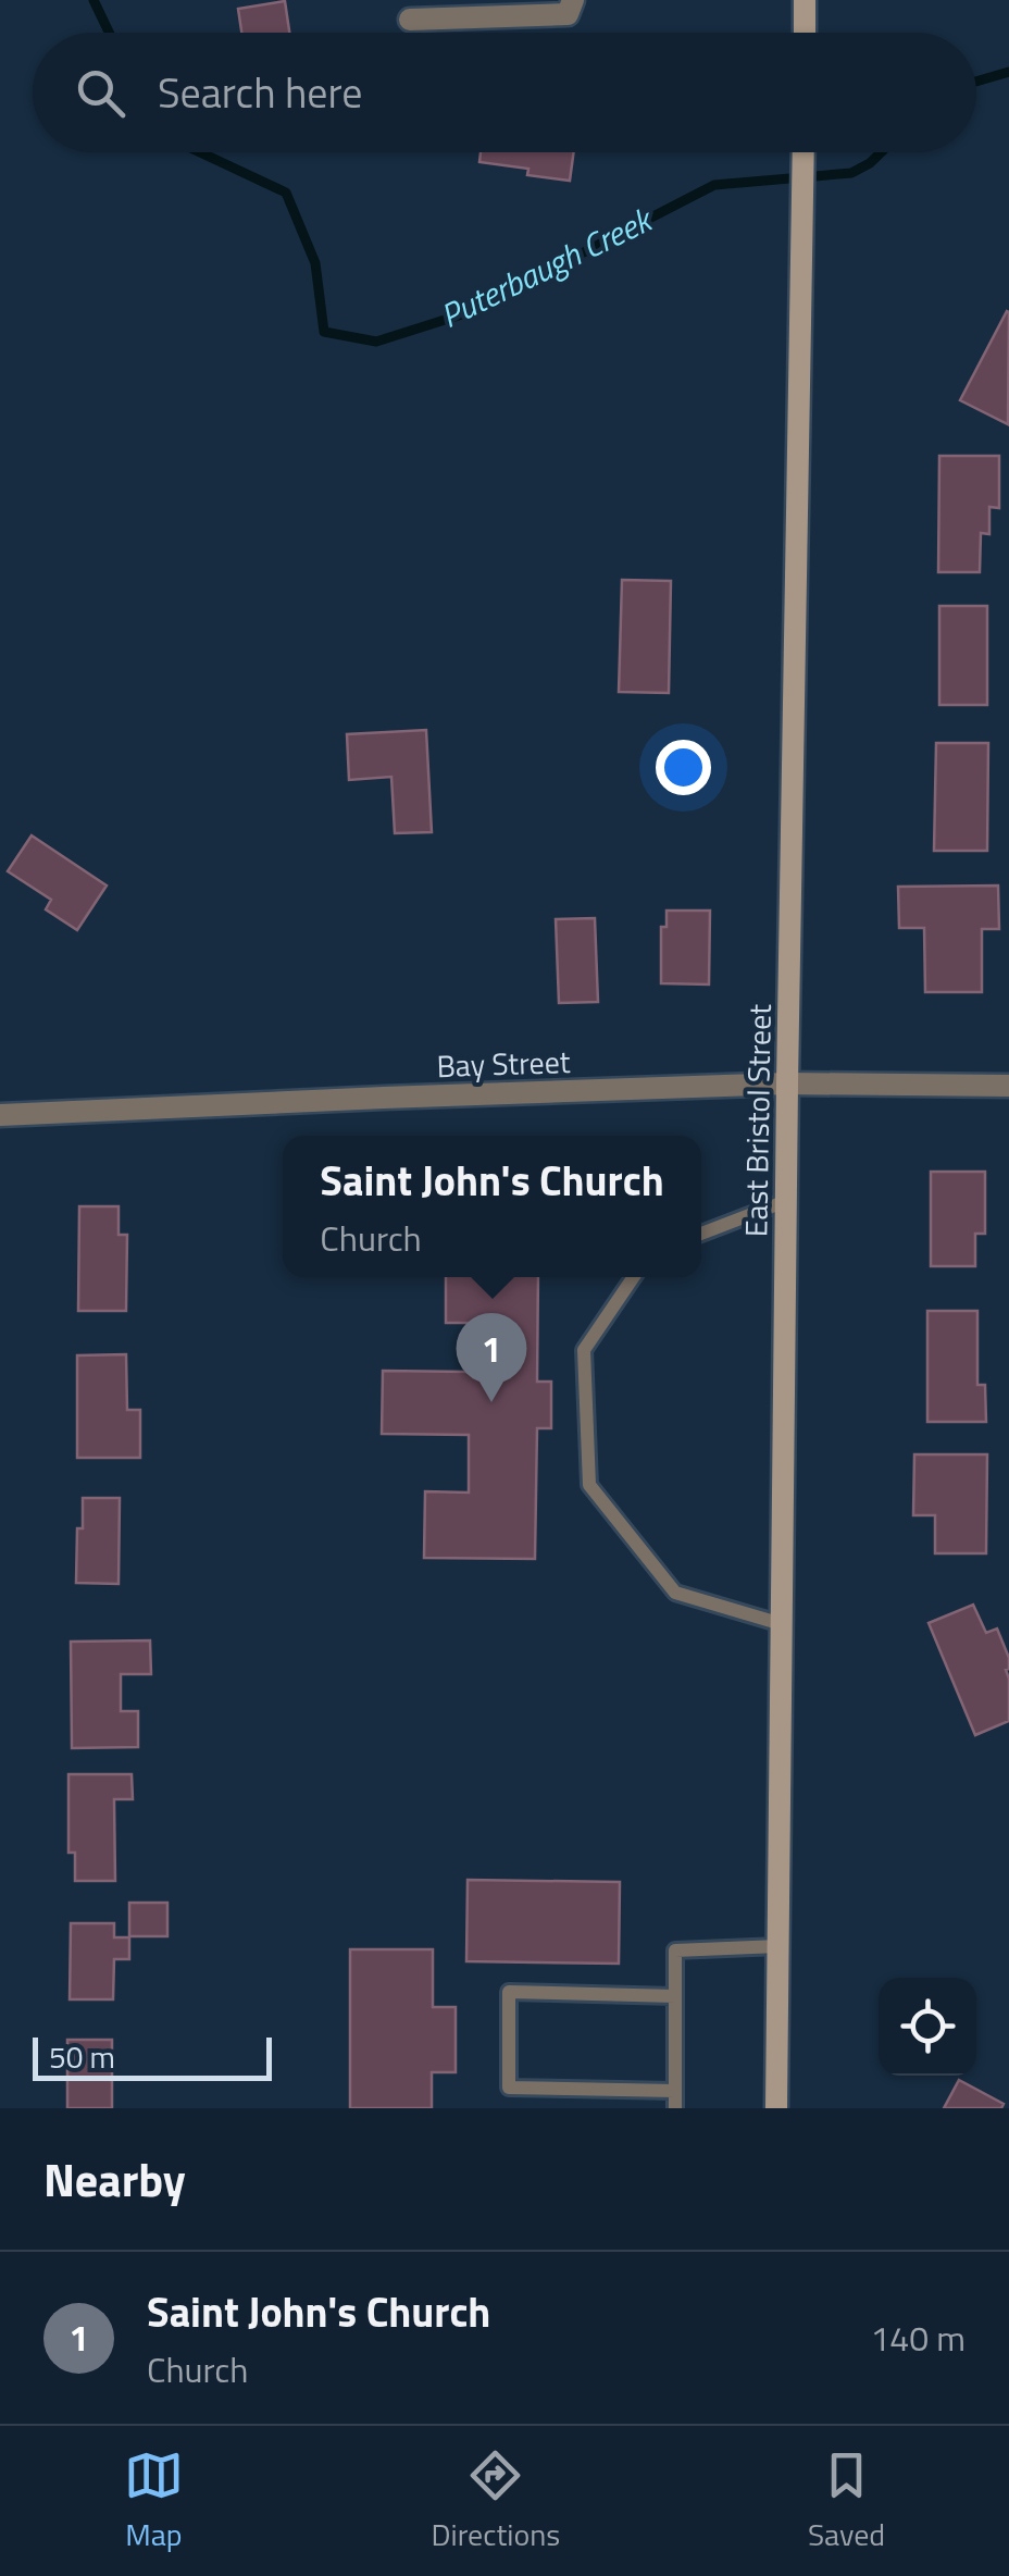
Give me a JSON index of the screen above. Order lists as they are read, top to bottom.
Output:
{
  "streets": {
    "main road": ["East Bristol Street"],
    "street": ["Bay Street"]
  },
  "crossings": [
    ["Bay Street", "East Bristol Street"]
  ],
  "water": ["Puterbaugh Creek"],
  "scale_bar": "50 m",
  "page": {
    "search": "Search here",
    "popup": ["Saint John's Church", "Church"],
    "pins": "1",
    "scale": "50 m",
    "heading": "Nearby",
    "list": [
      {
        "mark": "1",
        "name": "Saint John's Church",
        "note": "Church",
        "value": "140 m"
      }
    ],
    "nav": ["Map", "Directions", "Saved"]
  }
}
